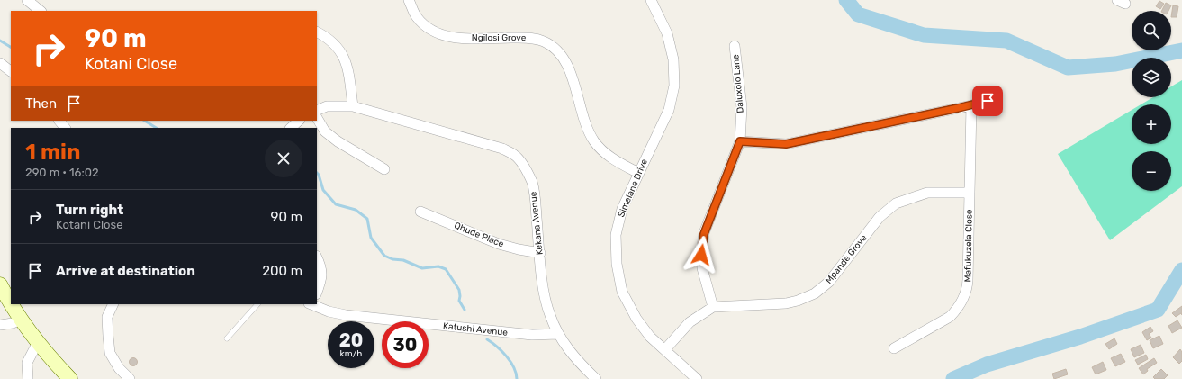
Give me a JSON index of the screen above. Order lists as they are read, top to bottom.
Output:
{
  "streets": {
    "street": [
      "Ngilosi Grove",
      "Daluxolo Lane",
      "Simelane Drive",
      "Kekana Avenue",
      "Qhude Place",
      "Mafukuzela Close",
      "Mpande Grove",
      "Katushi Avenue"
    ]
  },
  "crossings": [
    ["Ngilosi Grove", "Simelane Drive"],
    ["Daluxolo Lane", "Mpande Grove"],
    ["Kekana Avenue", "Qhude Place"],
    ["Kekana Avenue", "Katushi Avenue"],
    ["Mafukuzela Close", "Mpande Grove"]
  ],
  "page": {
    "map_buttons": ["+", "−"],
    "turn": ["90 m", "Kotani Close"],
    "then": "Then",
    "heading": ["1 min", "290 m · 16:02"],
    "list": [
      {
        "name": "Turn right",
        "note": "Kotani Close",
        "value": "90 m"
      },
      {
        "name": "Arrive at destination",
        "value": "200 m"
      }
    ],
    "speed": "20 km/h",
    "limit": "30"
  }
}
